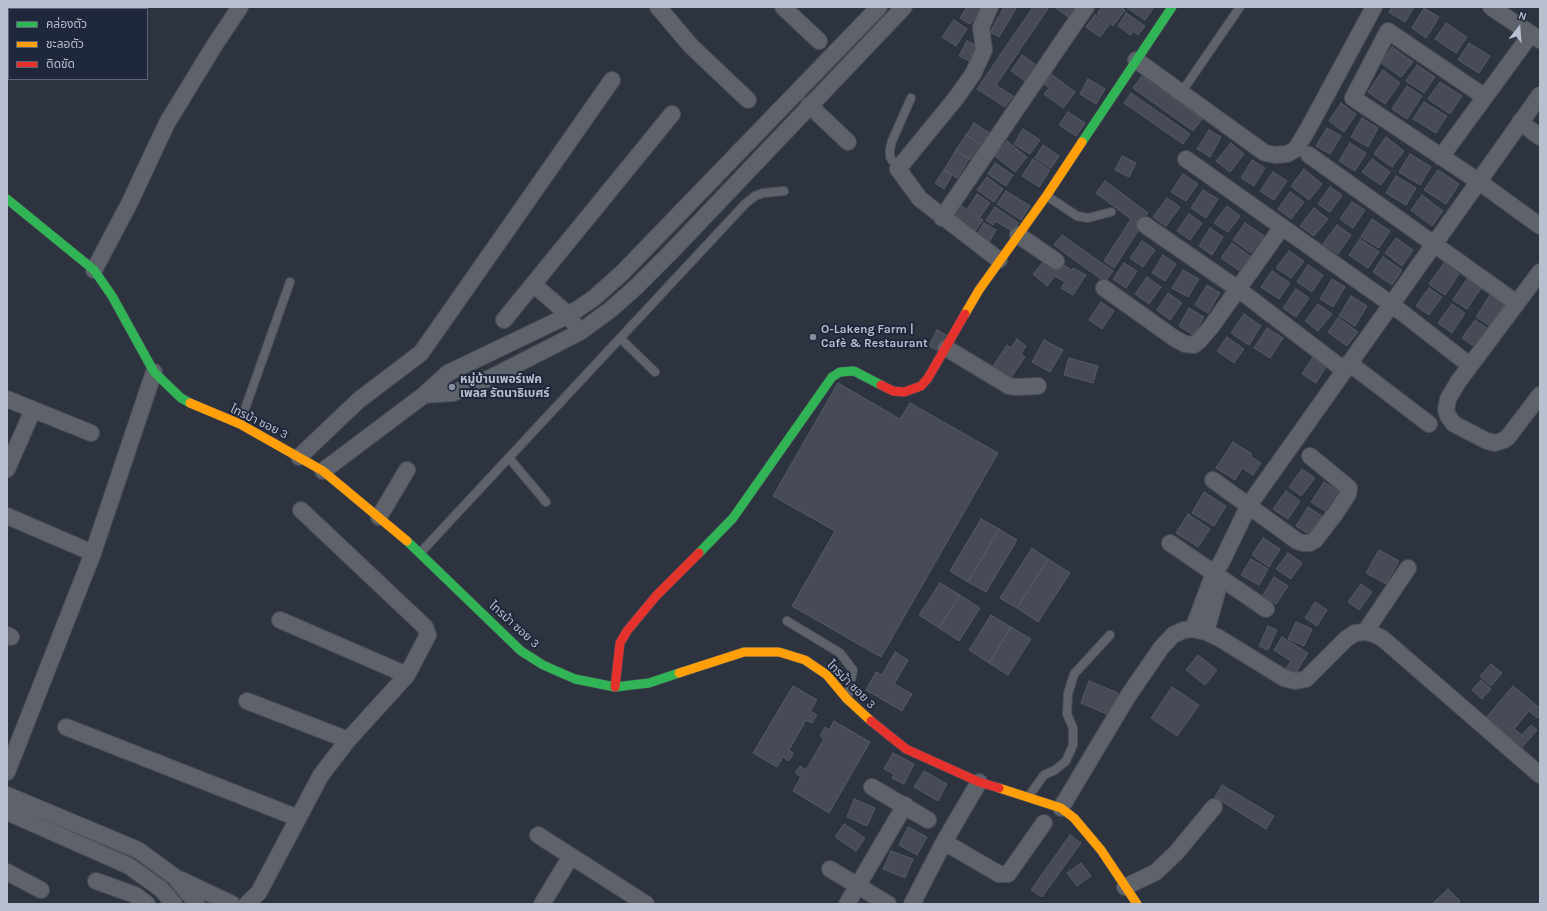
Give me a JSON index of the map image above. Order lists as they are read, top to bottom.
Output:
{
  "streets": {
    "street": ["ไทรม้า ซอย 3"]
  },
  "places": ["O-Lakeng Farm | Cafè & Restaurant", "หมู่บ้านเพอร์เฟค เพลส รัตนาธิเบศร์"],
  "legend": ["คล่องตัว", "ชะลอตัว", "ติดขัด"],
  "north": "top"
}
